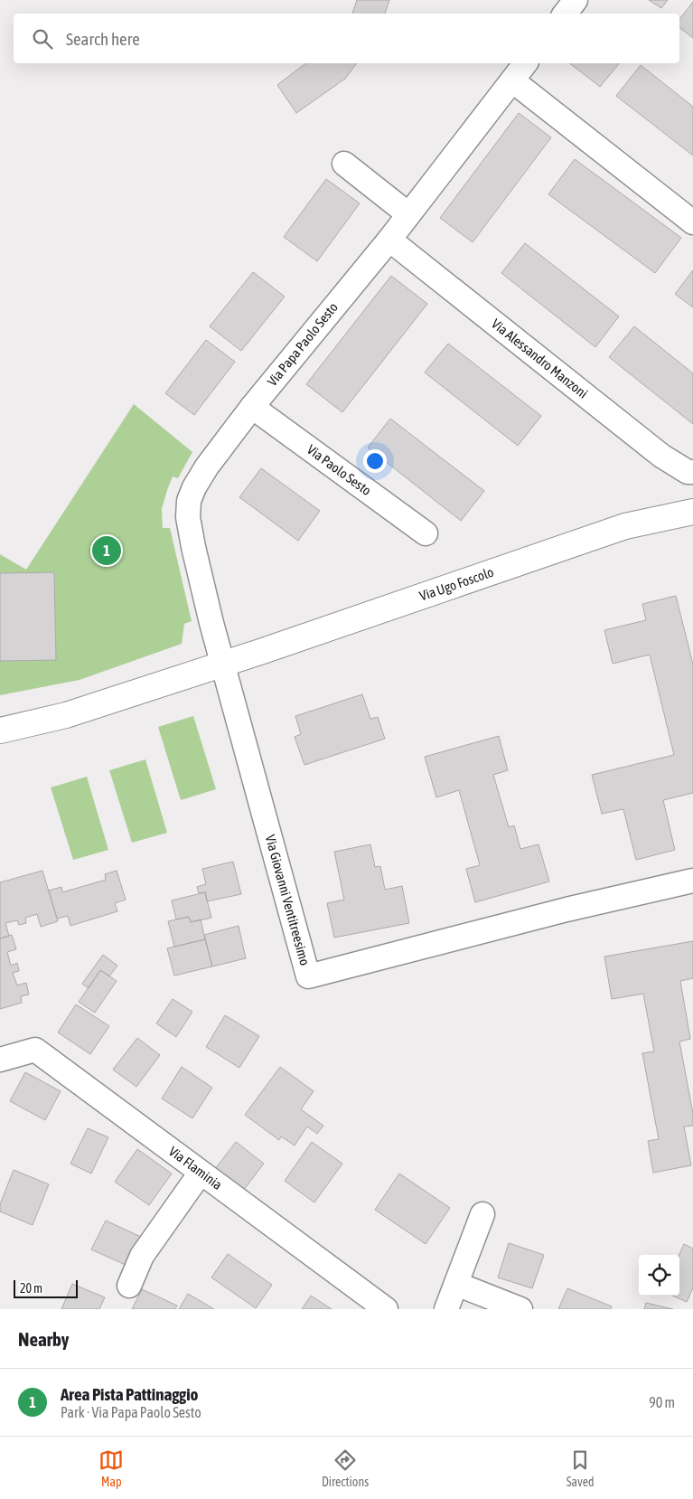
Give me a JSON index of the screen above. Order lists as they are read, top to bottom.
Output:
{
  "streets": {
    "street": [
      "Via Papa Paolo Sesto",
      "Via Alessandro Manzoni",
      "Via Paolo Sesto",
      "Via Ugo Foscolo",
      "Via Giovanni Ventitreesimo",
      "Via Flaminia"
    ]
  },
  "crossings": [
    ["Via Papa Paolo Sesto", "Via Alessandro Manzoni"],
    ["Via Papa Paolo Sesto", "Via Paolo Sesto"],
    ["Via Papa Paolo Sesto", "Via Ugo Foscolo"],
    ["Via Papa Paolo Sesto", "Via Giovanni Ventitreesimo"],
    ["Via Ugo Foscolo", "Via Giovanni Ventitreesimo"]
  ],
  "scale_bar": "20 m",
  "page": {
    "search": "Search here",
    "pins": "1",
    "scale": "20 m",
    "heading": "Nearby",
    "list": [
      {
        "mark": "1",
        "name": "Area Pista Pattinaggio",
        "note": "Park · Via Papa Paolo Sesto",
        "value": "90 m"
      }
    ],
    "nav": ["Map", "Directions", "Saved"]
  }
}
